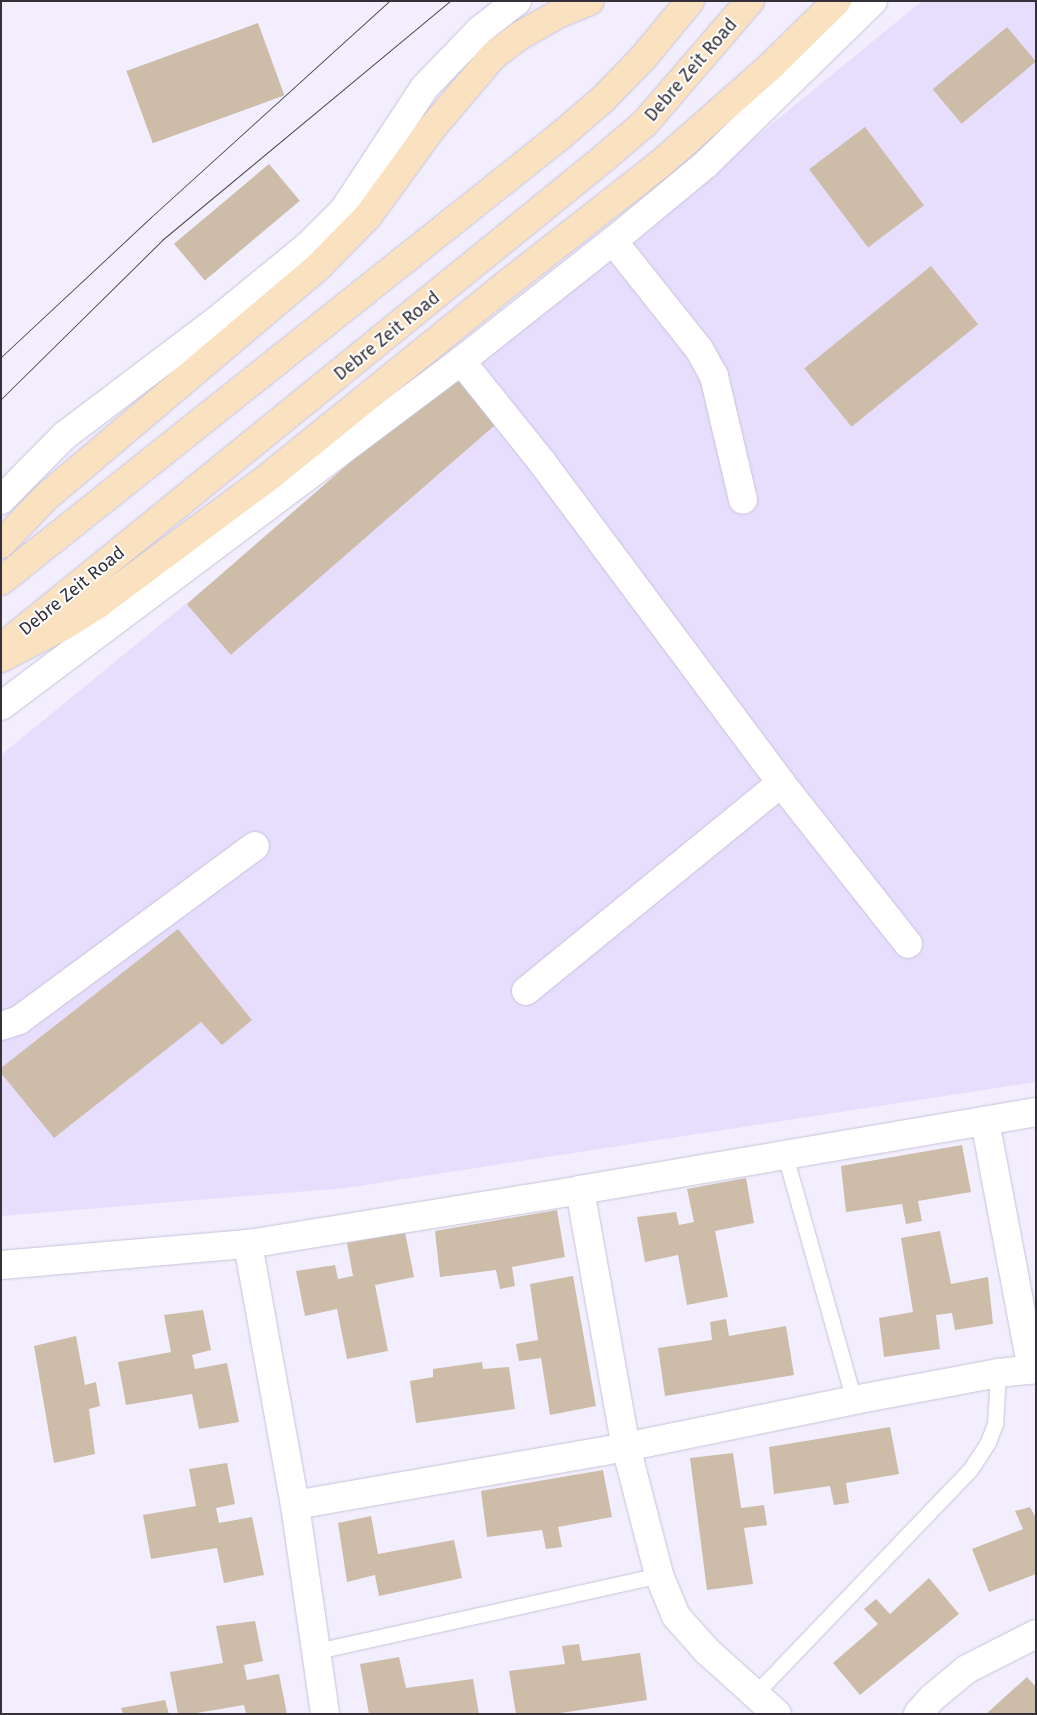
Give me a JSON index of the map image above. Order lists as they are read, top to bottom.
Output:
{
  "streets": {
    "main road": ["Debre Zeit Road"]
  }
}
